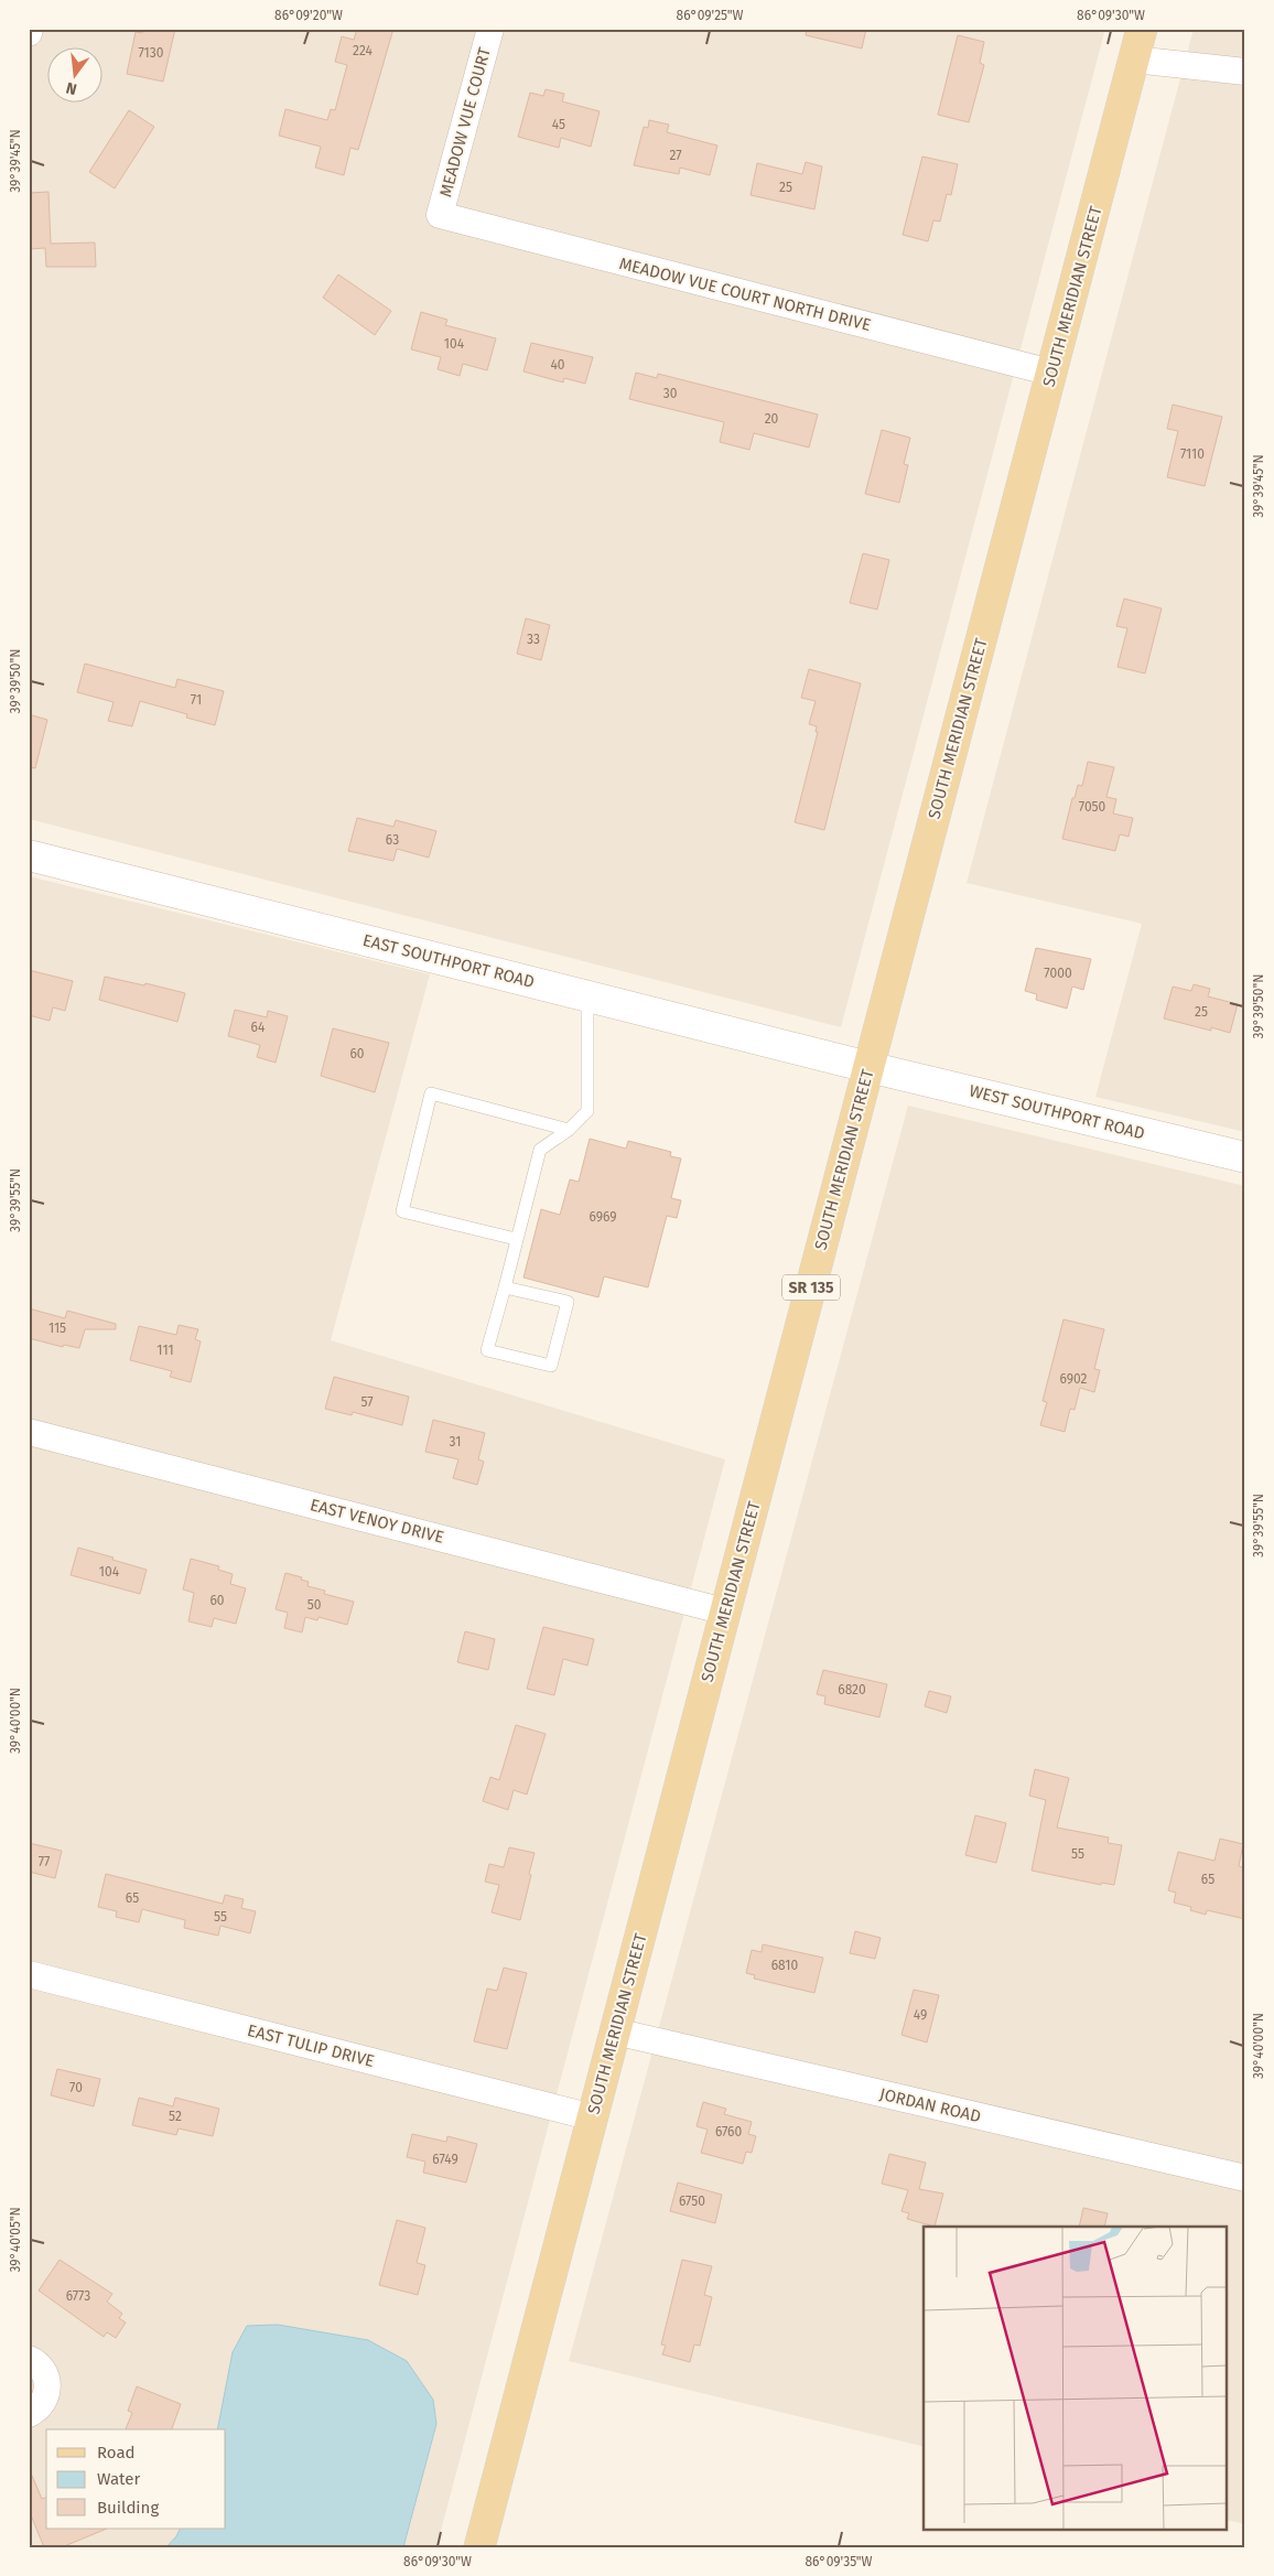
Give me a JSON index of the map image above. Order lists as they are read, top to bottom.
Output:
{
  "streets": {
    "main road": [
      "SOUTH MERIDIAN STREET",
      "EAST SOUTHPORT ROAD",
      "WEST SOUTHPORT ROAD",
      "SR 135"
    ],
    "street": [
      "MEADOW VUE COURT",
      "MEADOW VUE COURT NORTH DRIVE",
      "EAST VENOY DRIVE",
      "EAST TULIP DRIVE",
      "JORDAN ROAD"
    ]
  },
  "crossings": [
    ["MEADOW VUE COURT", "MEADOW VUE COURT NORTH DRIVE"],
    ["MEADOW VUE COURT NORTH DRIVE", "SOUTH MERIDIAN STREET"],
    ["SOUTH MERIDIAN STREET", "EAST SOUTHPORT ROAD"],
    ["SOUTH MERIDIAN STREET", "WEST SOUTHPORT ROAD"],
    ["SOUTH MERIDIAN STREET", "EAST VENOY DRIVE"],
    ["SOUTH MERIDIAN STREET", "EAST TULIP DRIVE"],
    ["SOUTH MERIDIAN STREET", "JORDAN ROAD"],
    ["EAST SOUTHPORT ROAD", "WEST SOUTHPORT ROAD"]
  ],
  "house_numbers": [
    "224",
    "7130",
    "45",
    "27",
    "25",
    "104",
    "40",
    "30",
    "20",
    "7110",
    "33",
    "71",
    "7050",
    "63",
    "7000",
    "25",
    "64",
    "60",
    "6969",
    "115",
    "111",
    "6902",
    "57",
    "31",
    "104",
    "60",
    "50",
    "6820",
    "55",
    "77",
    "65",
    "65",
    "55",
    "6810",
    "49",
    "70",
    "52",
    "6760",
    "6749",
    "6750",
    "6773"
  ],
  "legend": ["Road", "Water", "Building"],
  "north": "bottom",
  "coordinates": [
    "86°09'20\"W",
    "86°09'25\"W",
    "86°09'30\"W",
    "39°39'45\"N",
    "39°39'50\"N",
    "39°39'55\"N",
    "39°40'00\"N",
    "39°40'05\"N",
    "86°09'35\"W"
  ]
}
